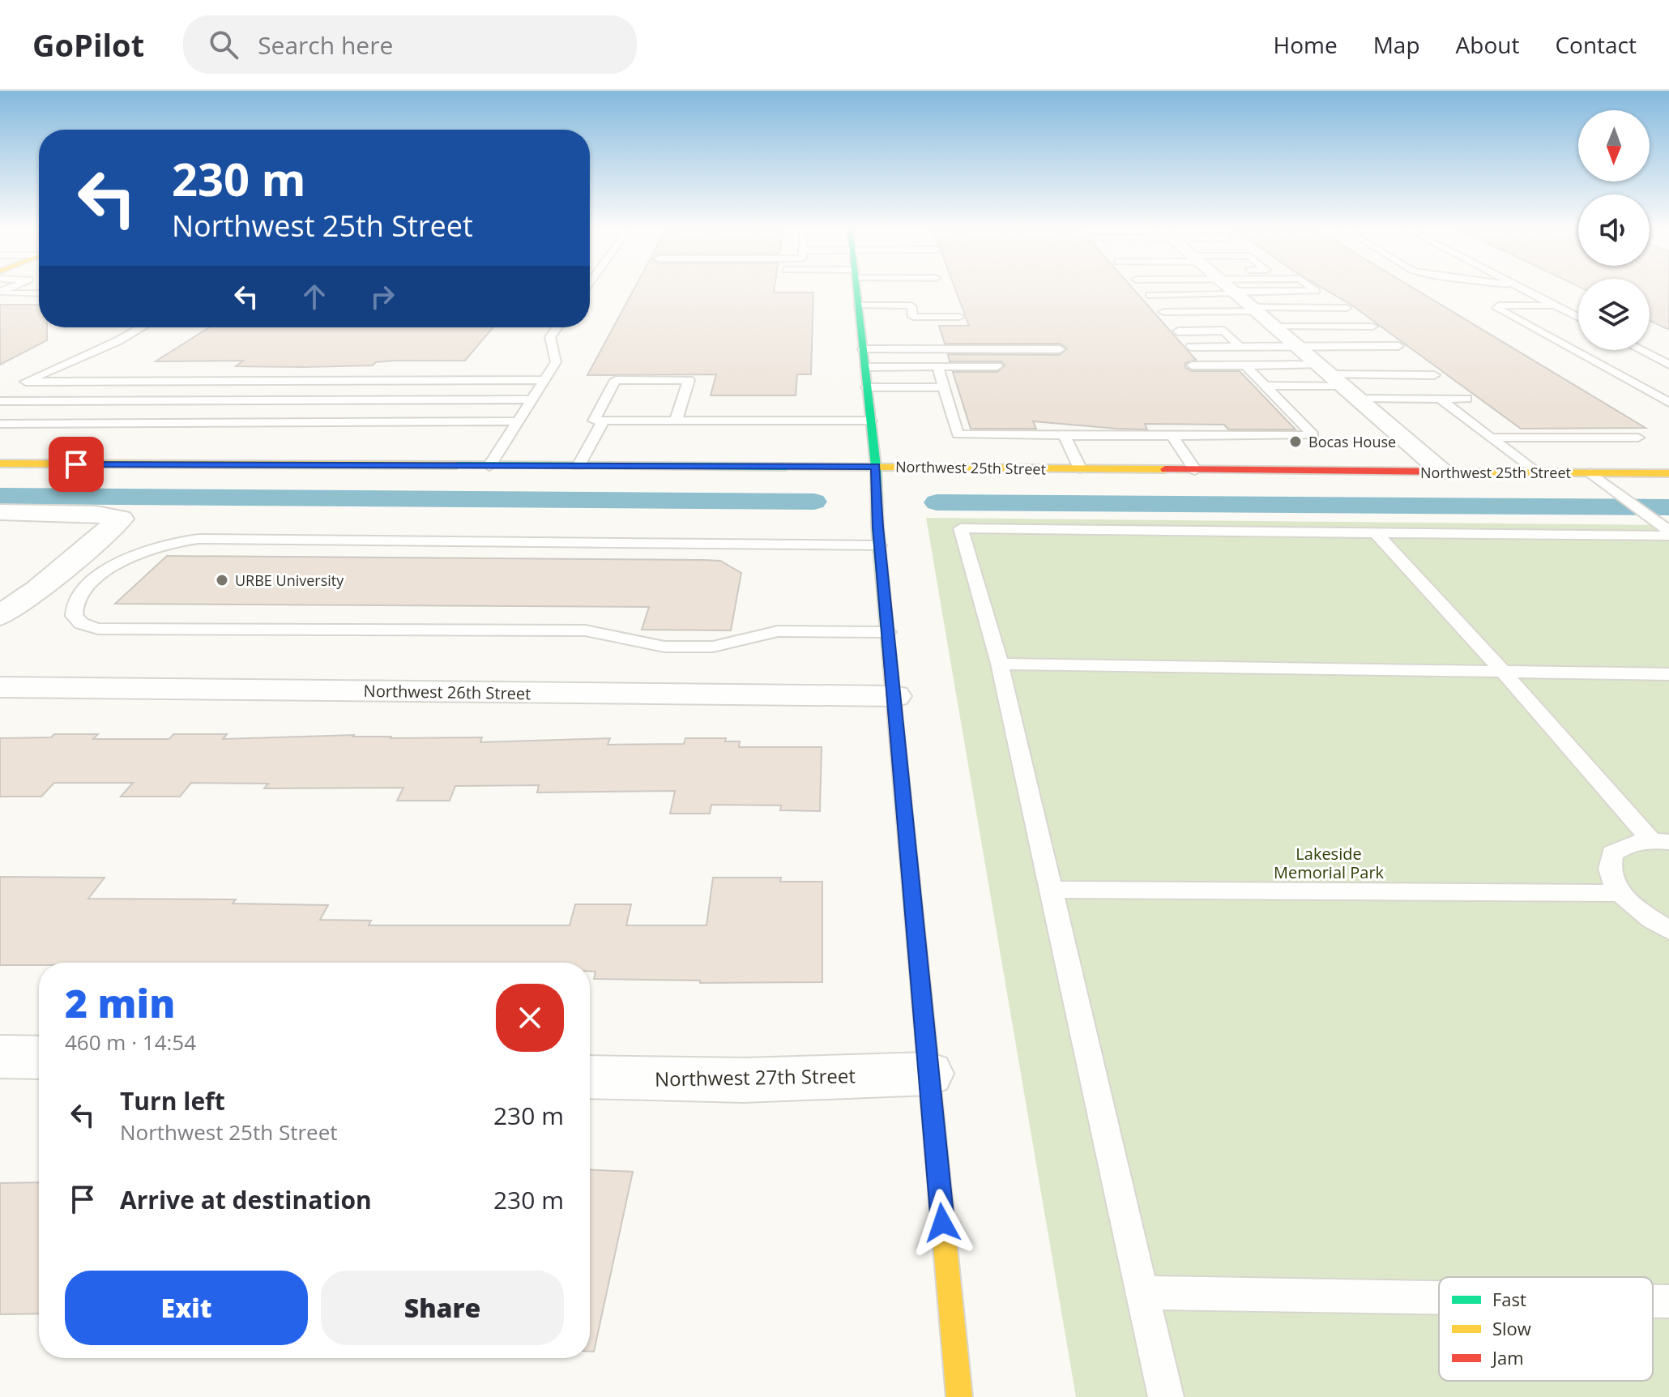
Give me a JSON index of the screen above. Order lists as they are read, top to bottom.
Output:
{
  "streets": {
    "street": ["Northwest 25th Street", "Northwest 26th Street", "Northwest 27th Street"]
  },
  "parks": ["Lakeside Memorial Park"],
  "places": ["Bocas House", "URBE University"],
  "legend": ["Fast", "Slow", "Jam"],
  "north": "bottom",
  "page": {
    "header": "GoPilot",
    "search": "Search here",
    "nav": [
      "Home",
      "Map",
      "About",
      "Contact"
    ],
    "turn": ["230 m", "Northwest 25th Street"],
    "heading": ["2 min", "460 m · 14:54"],
    "list": [
      {
        "name": "Turn left",
        "note": "Northwest 25th Street",
        "value": "230 m"
      },
      {
        "name": "Arrive at destination",
        "value": "230 m"
      }
    ],
    "buttons": ["Exit", "Share"]
  }
}
